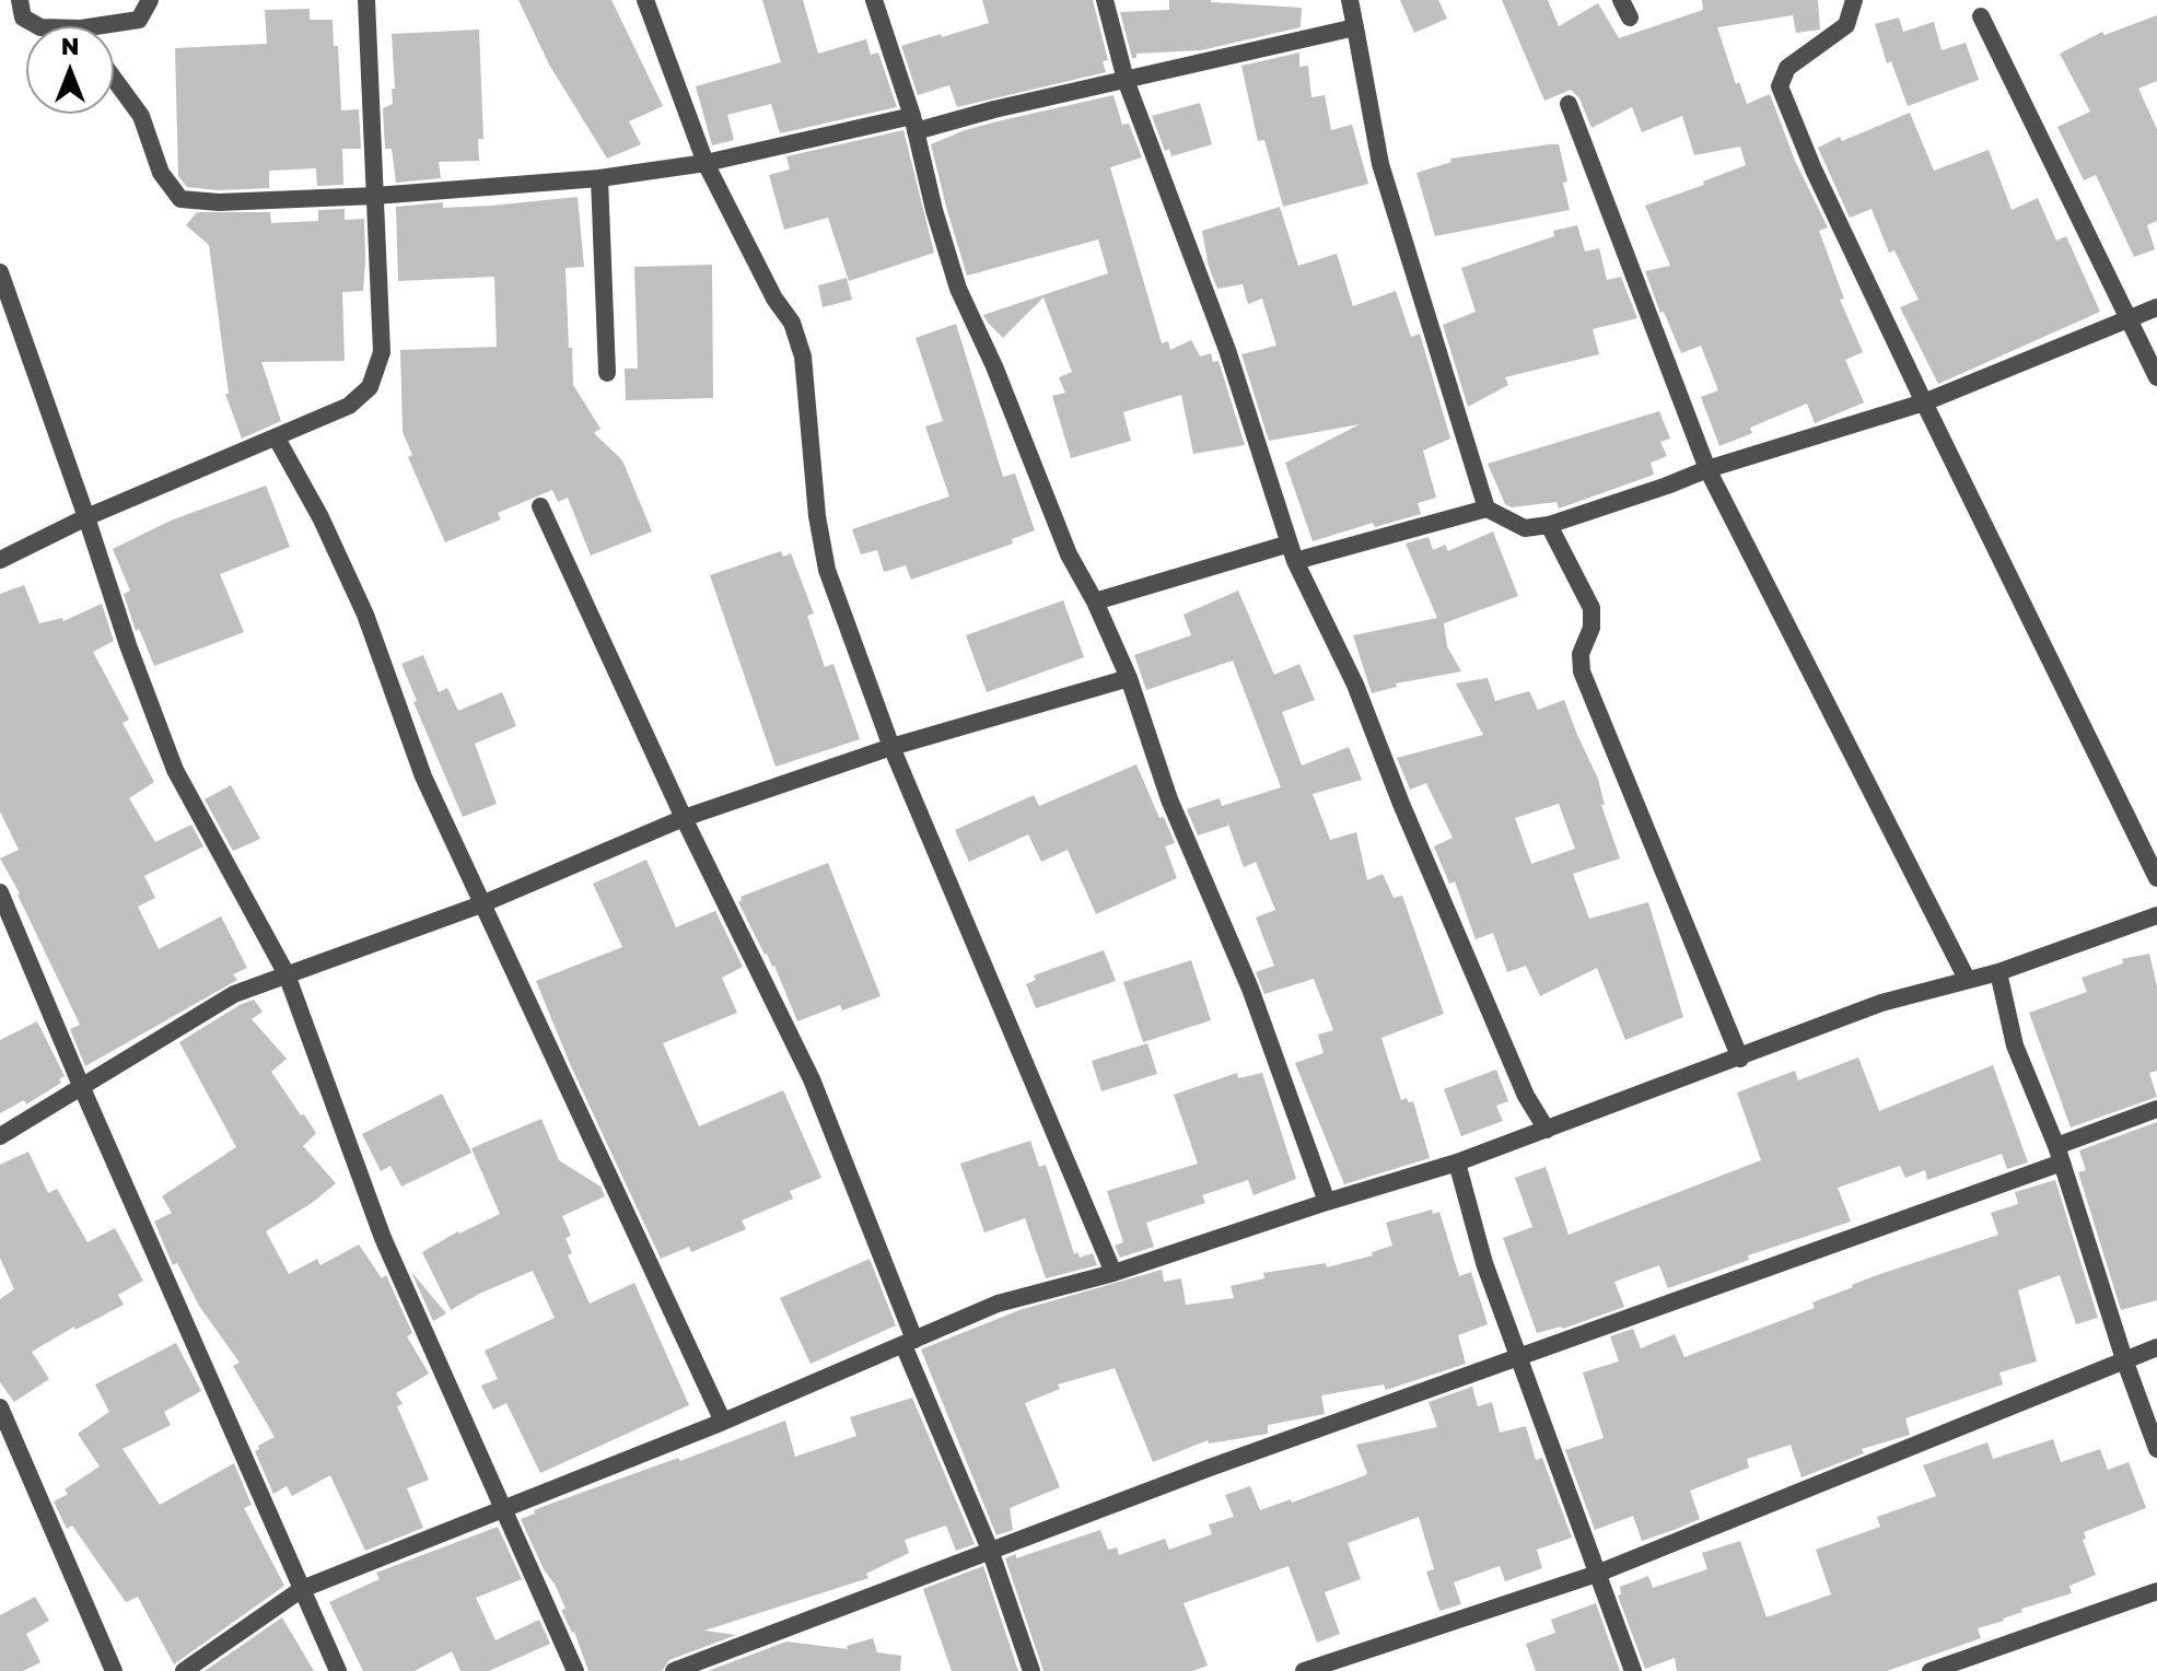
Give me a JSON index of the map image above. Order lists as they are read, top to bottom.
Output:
{
  "north": "top"
}
